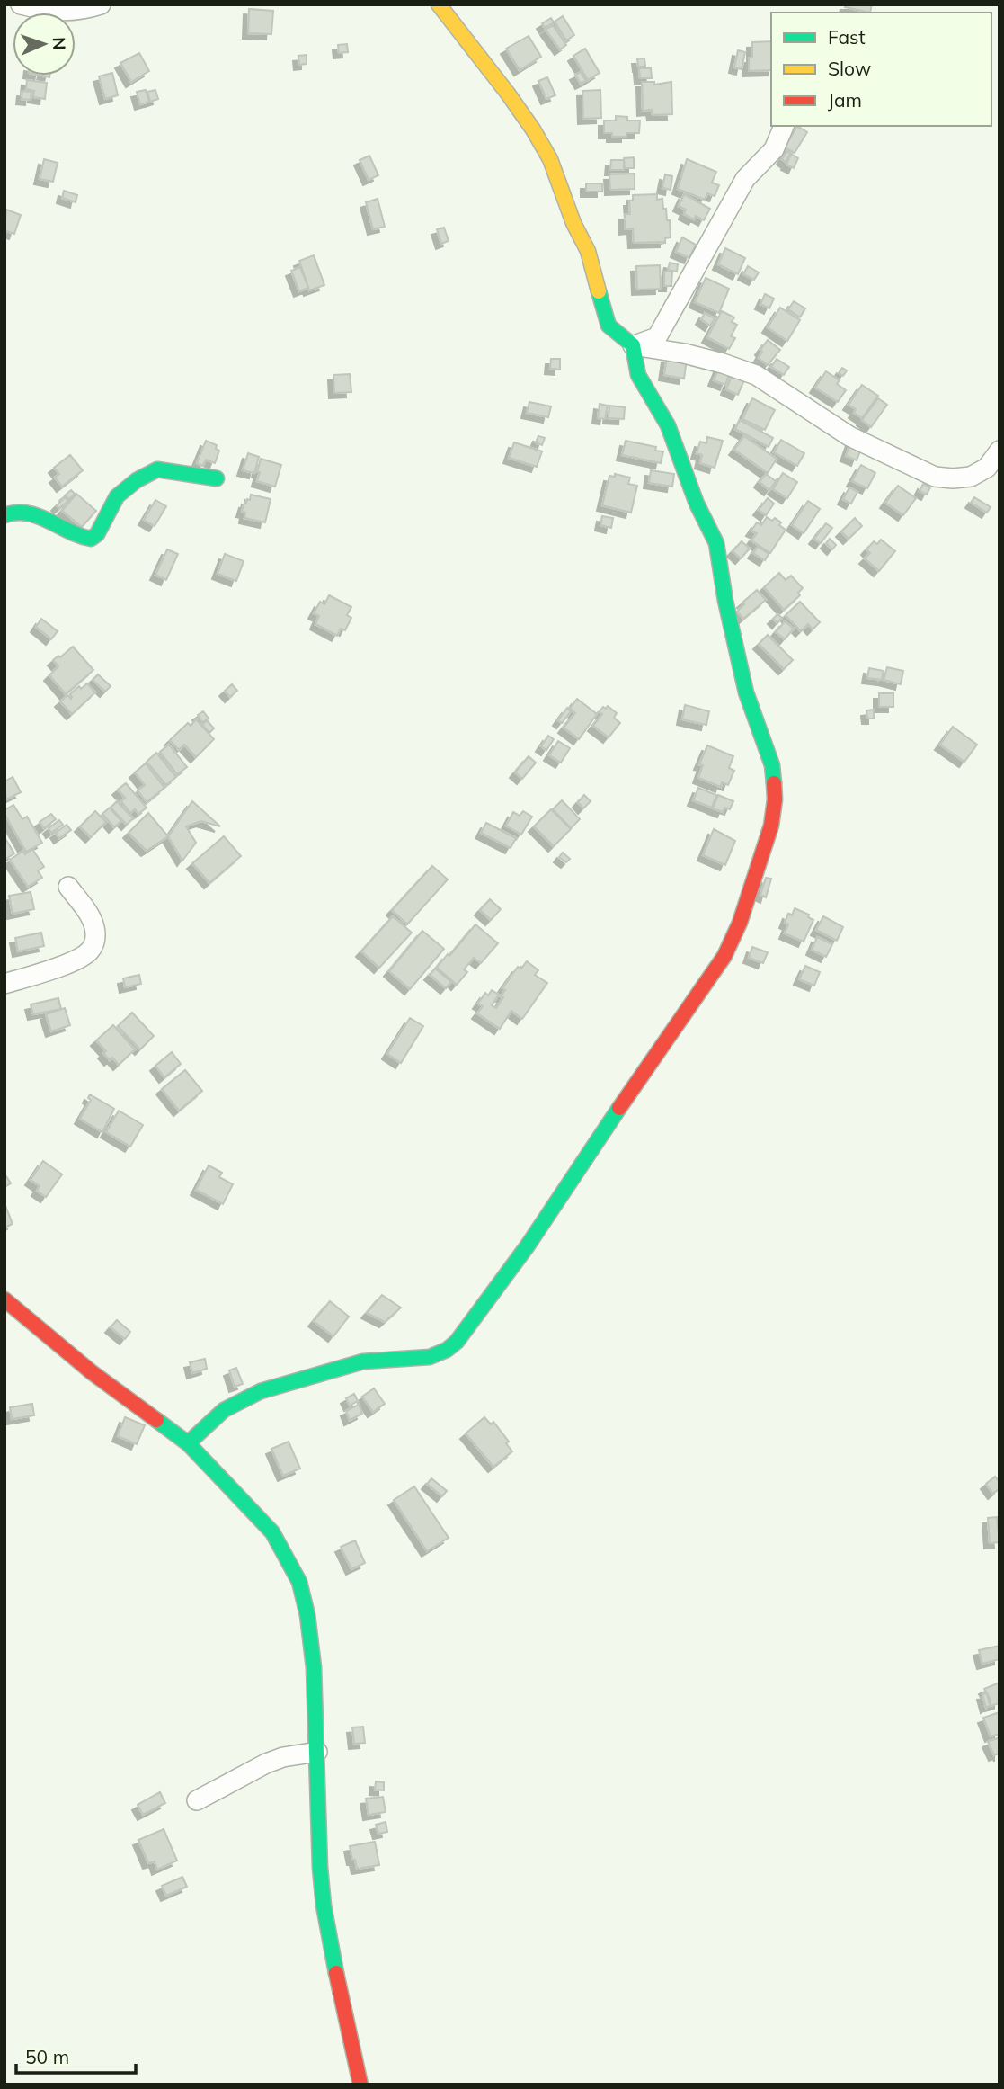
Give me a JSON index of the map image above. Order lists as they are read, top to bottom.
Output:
{
  "legend": ["Fast", "Slow", "Jam"],
  "scale_bar": "50 m",
  "north": "right"
}
